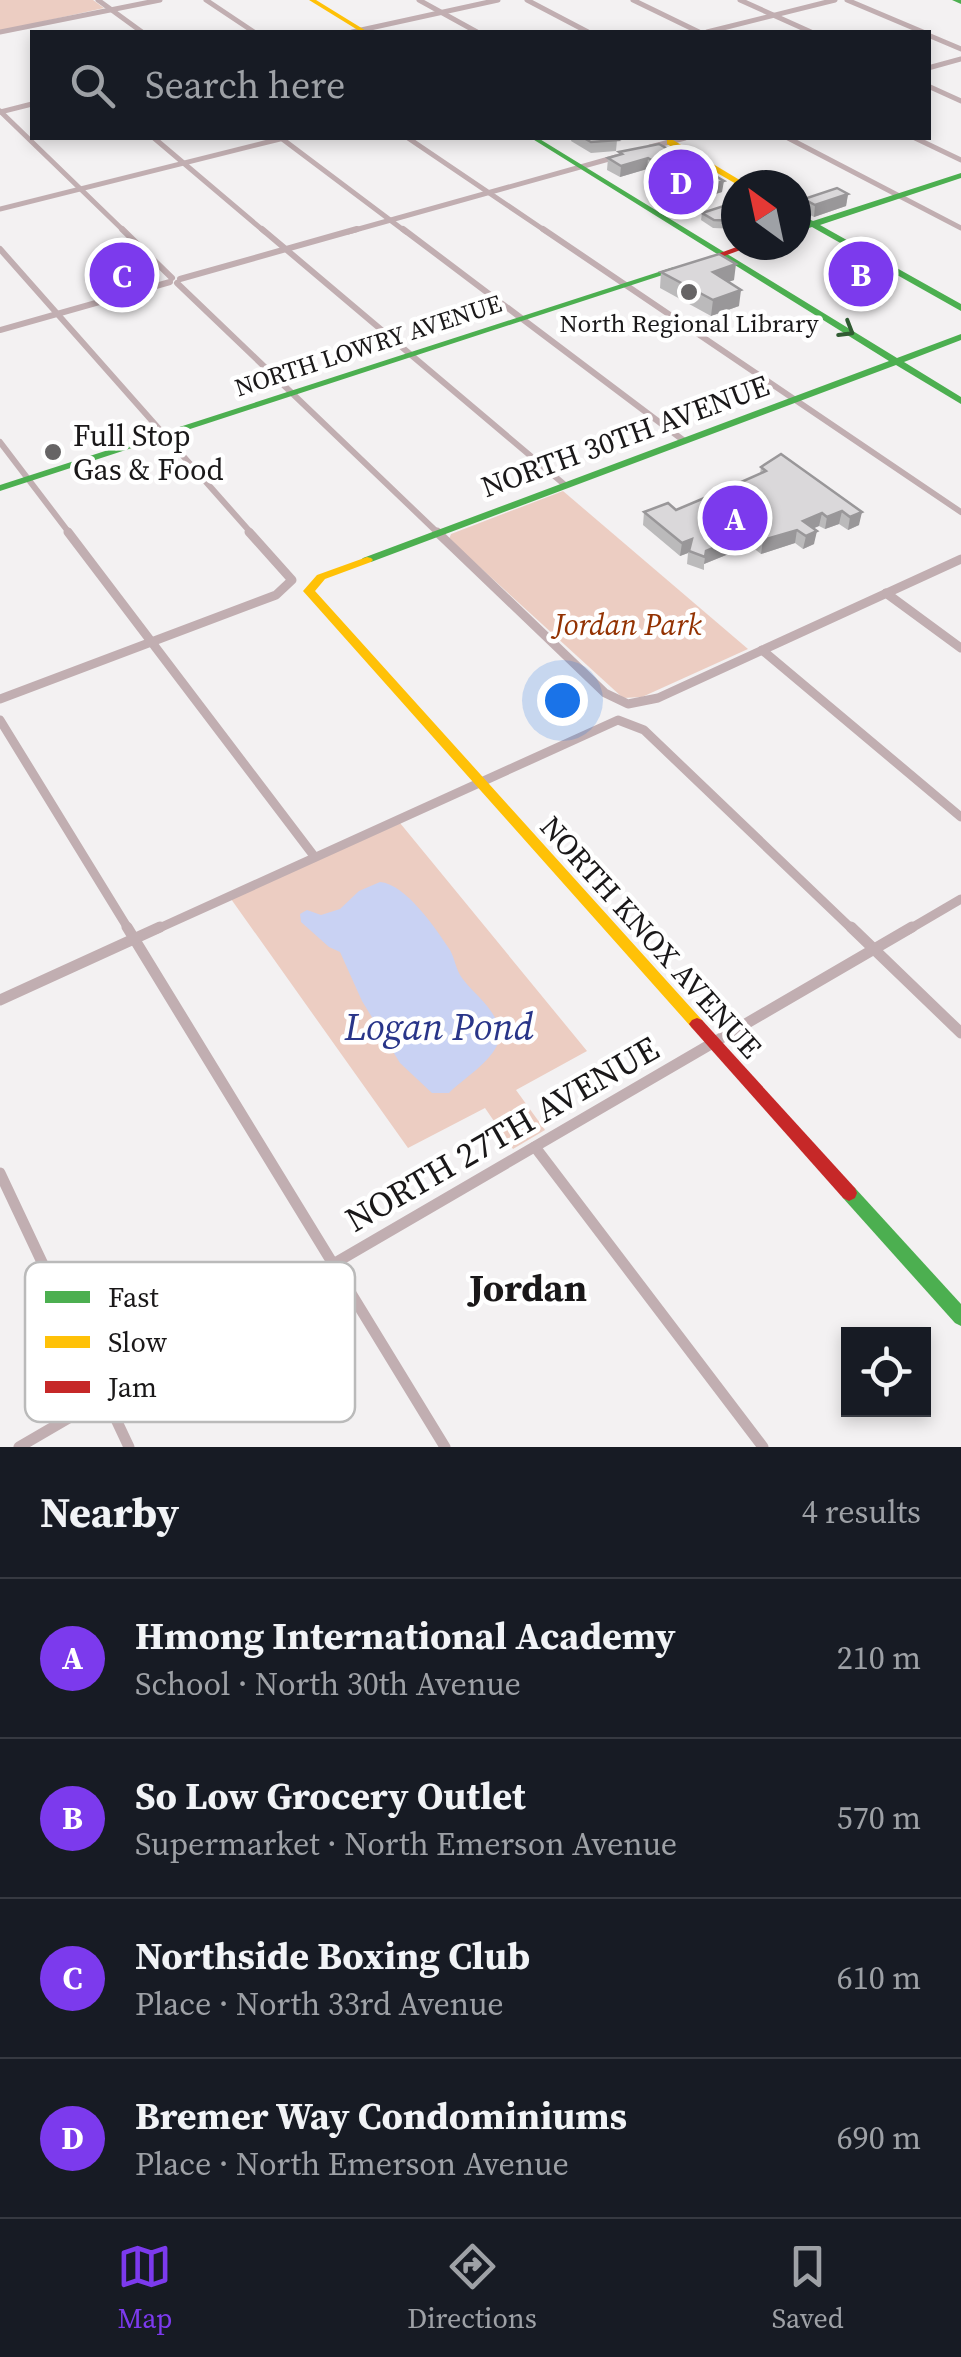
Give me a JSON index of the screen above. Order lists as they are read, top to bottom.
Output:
{
  "streets": {
    "street": [
      "NORTH LOWRY AVENUE",
      "NORTH 30TH AVENUE",
      "NORTH KNOX AVENUE",
      "NORTH 27TH AVENUE"
    ]
  },
  "crossings": [
    ["NORTH 30TH AVENUE", "NORTH KNOX AVENUE"],
    ["NORTH KNOX AVENUE", "NORTH 27TH AVENUE"]
  ],
  "districts": ["Jordan"],
  "water": ["Logan Pond"],
  "parks": ["Jordan Park"],
  "places": ["North Regional Library", "Full Stop Gas & Food"],
  "legend": ["Fast", "Slow", "Jam"],
  "north": "top left",
  "page": {
    "search": "Search here",
    "pins": [
      "D",
      "B",
      "C",
      "A"
    ],
    "heading": ["Nearby", "4 results"],
    "list": [
      {
        "mark": "A",
        "name": "Hmong International Academy",
        "note": "School · North 30th Avenue",
        "value": "210 m"
      },
      {
        "mark": "B",
        "name": "So Low Grocery Outlet",
        "note": "Supermarket · North Emerson Avenue",
        "value": "570 m"
      },
      {
        "mark": "C",
        "name": "Northside Boxing Club",
        "note": "Place · North 33rd Avenue",
        "value": "610 m"
      },
      {
        "mark": "D",
        "name": "Bremer Way Condominiums",
        "note": "Place · North Emerson Avenue",
        "value": "690 m"
      }
    ],
    "nav": ["Map", "Directions", "Saved"]
  }
}
